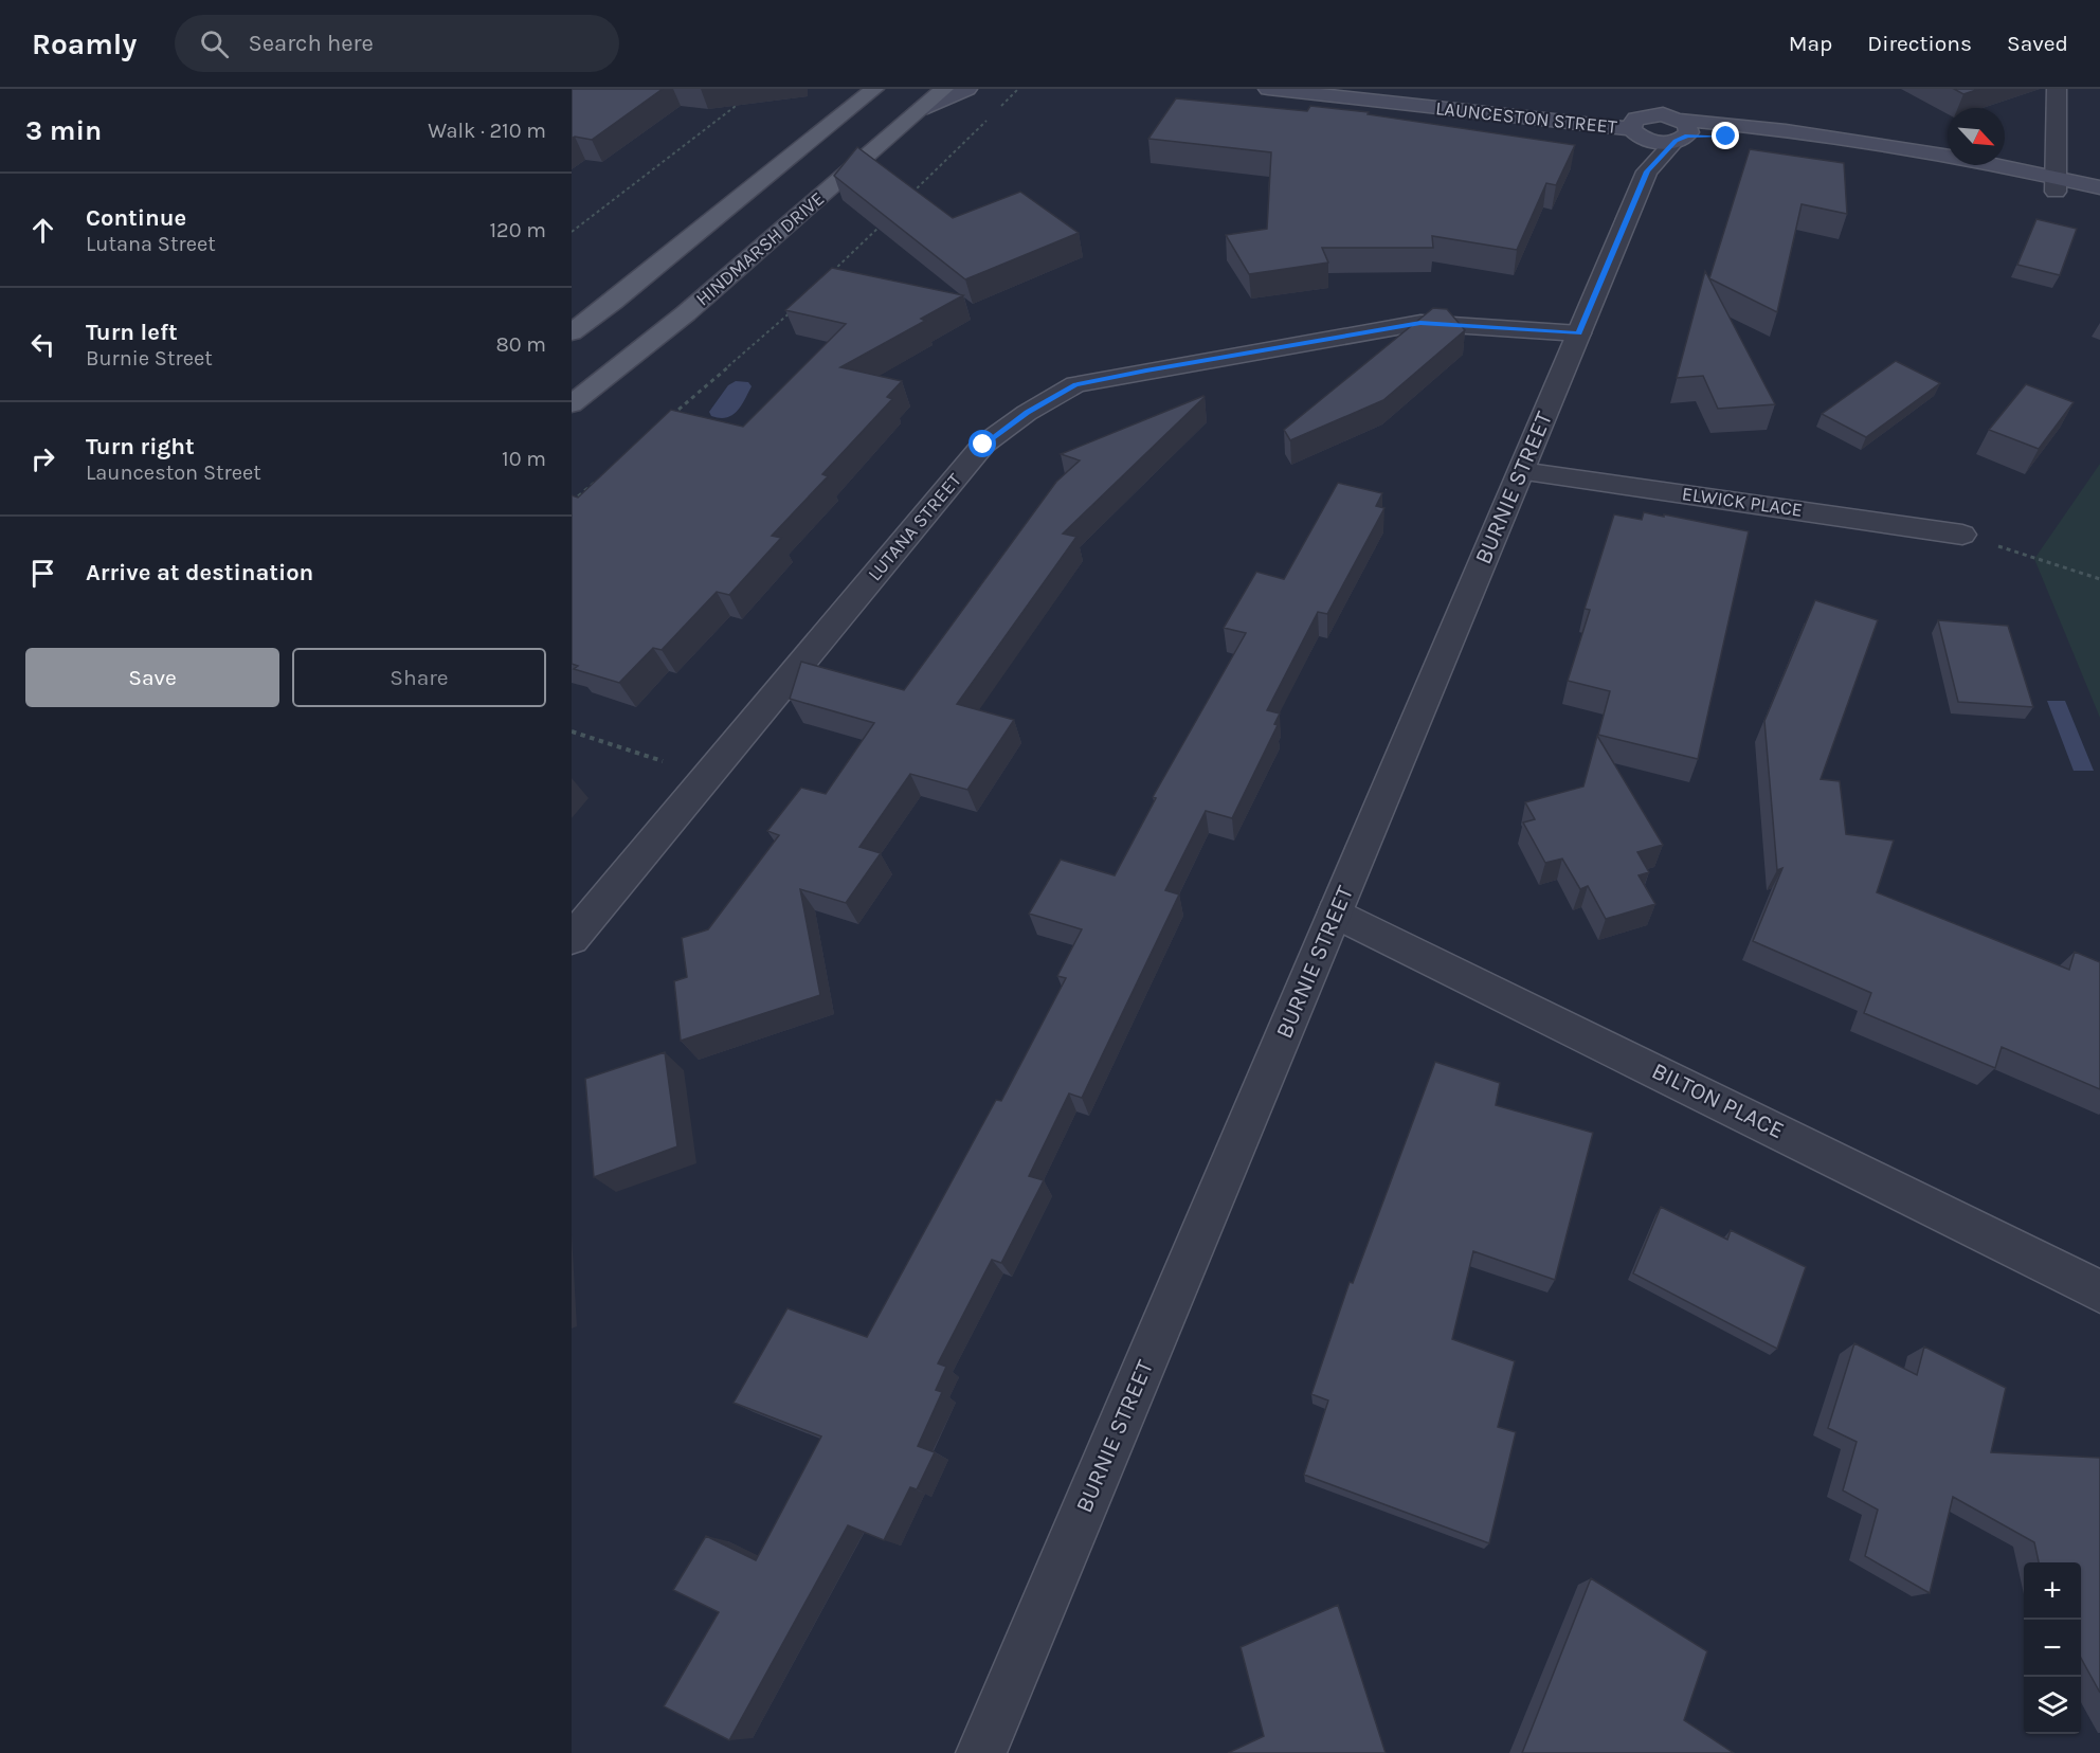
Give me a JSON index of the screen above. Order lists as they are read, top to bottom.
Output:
{
  "streets": {
    "main road": ["LAUNCESTON STREET", "HINDMARSH DRIVE"],
    "street": [
      "BURNIE STREET",
      "ELWICK PLACE",
      "LUTANA STREET",
      "BILTON PLACE"
    ]
  },
  "crossings": [
    ["LAUNCESTON STREET", "BURNIE STREET"],
    ["BURNIE STREET", "ELWICK PLACE"],
    ["BURNIE STREET", "LUTANA STREET"],
    ["BURNIE STREET", "BILTON PLACE"]
  ],
  "north": "bottom right",
  "page": {
    "header": "Roamly",
    "search": "Search here",
    "nav": ["Map", "Directions", "Saved"],
    "heading": ["3 min", "Walk · 210 m"],
    "list": [
      ["Continue", "Lutana Street", "120 m"],
      ["Turn left", "Burnie Street", "80 m"],
      ["Turn right", "Launceston Street", "10 m"],
      "Arrive at destination"
    ],
    "buttons": ["Save", "Share"],
    "map_buttons": ["+", "−"]
  }
}
